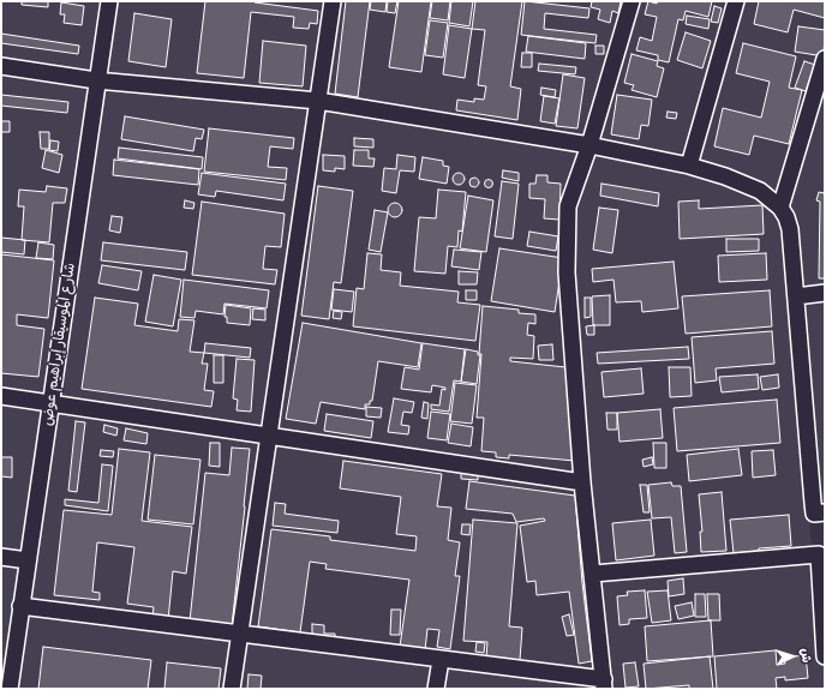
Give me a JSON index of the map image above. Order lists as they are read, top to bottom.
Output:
{
  "streets": {
    "street": ["شارع الموسيقار إبراهيم عوض"]
  },
  "north": "right"
}
